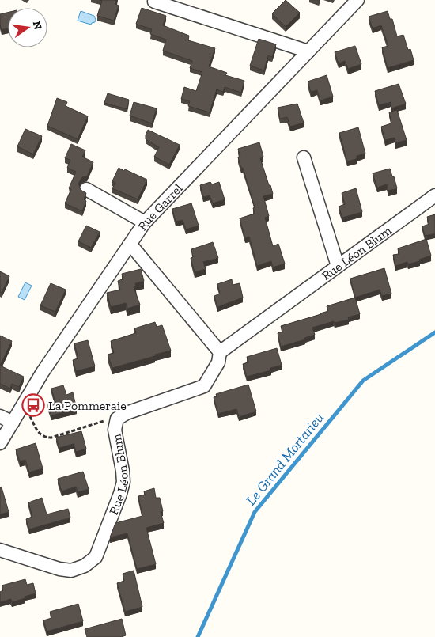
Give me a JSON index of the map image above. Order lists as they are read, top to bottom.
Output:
{
  "streets": {
    "street": ["Rue Garrel", "Rue Léon Blum"]
  },
  "water": ["Le Grand Mortarieu"],
  "places": {
    "bus stop": ["La Pommeraie"]
  },
  "north": "right"
}
